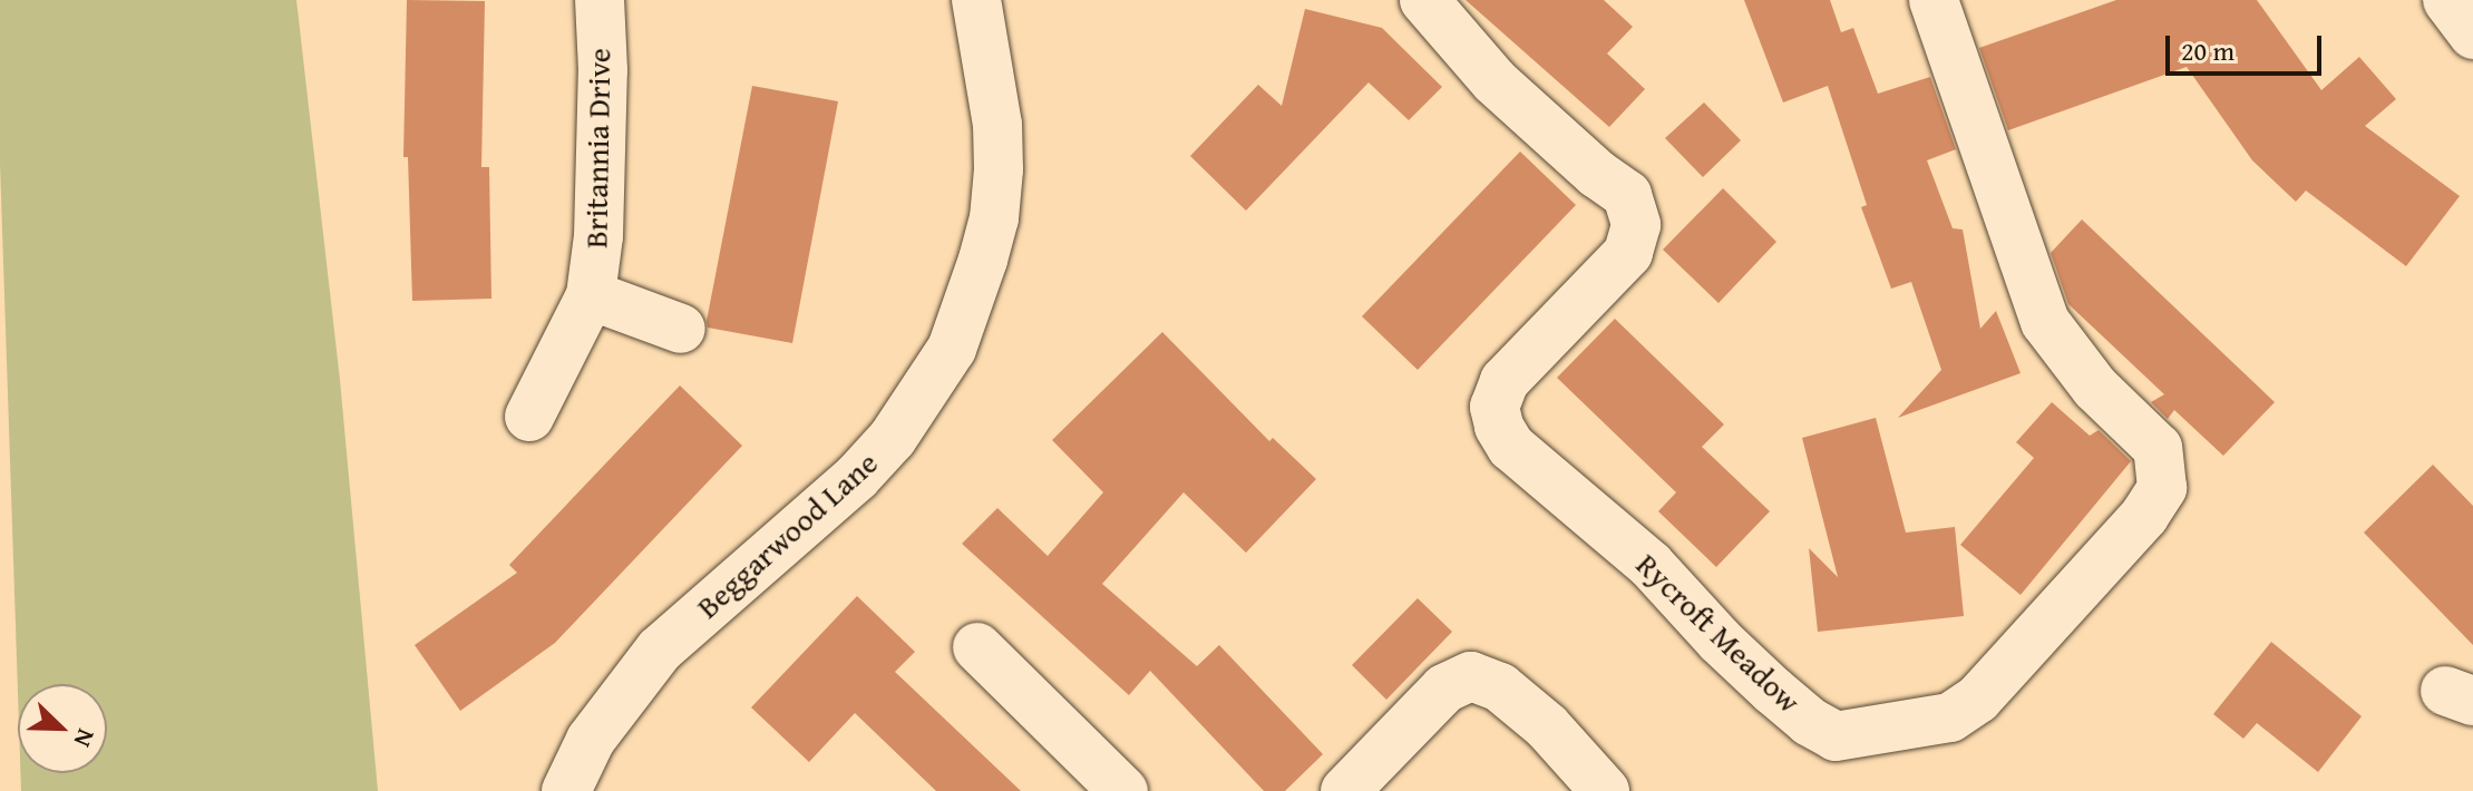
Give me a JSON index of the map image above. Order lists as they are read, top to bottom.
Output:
{
  "streets": {
    "street": ["Britannia Drive", "Beggarwood Lane", "Rycroft Meadow"]
  },
  "scale_bar": "20 m",
  "north": "bottom right"
}
